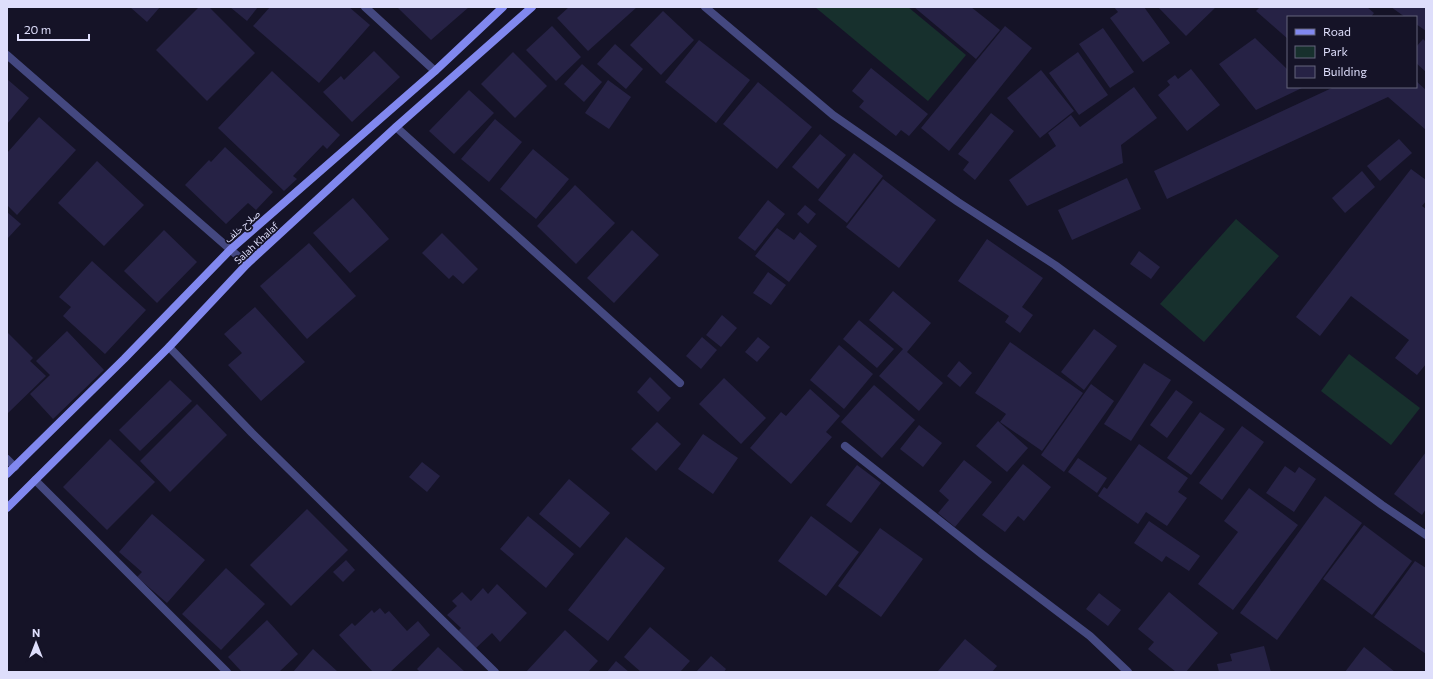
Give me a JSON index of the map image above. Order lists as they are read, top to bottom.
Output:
{
  "streets": {
    "main road": ["صلاح خلف", "Salah Khalaf"]
  },
  "legend": ["Road", "Park", "Building"],
  "scale_bar": "20 m",
  "north": "top"
}
